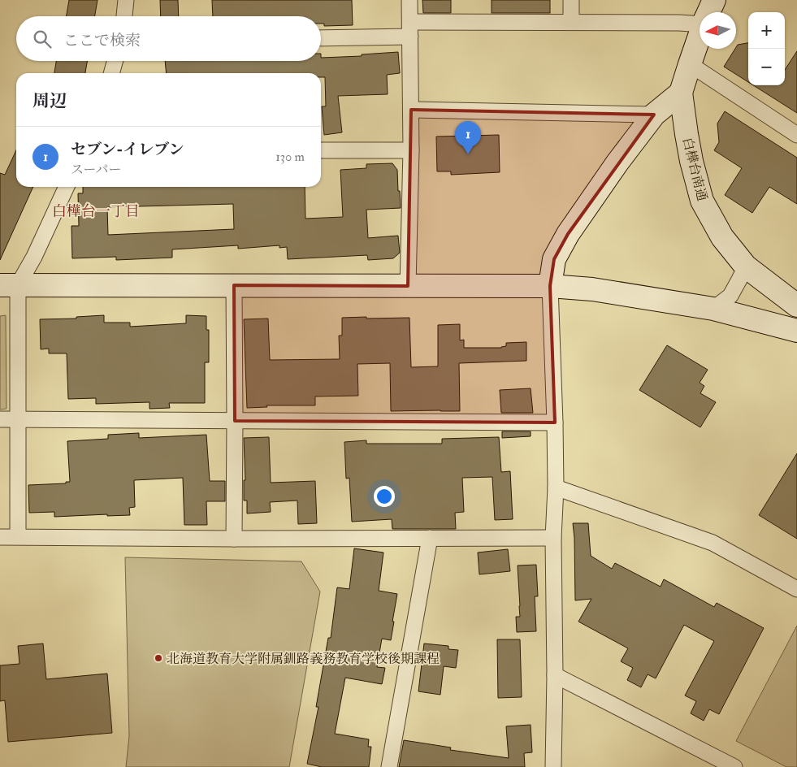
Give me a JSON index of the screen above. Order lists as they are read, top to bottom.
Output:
{
  "streets": {
    "street": ["白樺台南通"]
  },
  "districts": ["白樺台一丁目"],
  "places": ["北海道教育大学附属釧路義務教育学校後期課程"],
  "north": "left",
  "page": {
    "map_buttons": ["+", "−"],
    "search": "ここで検索",
    "heading": "周辺",
    "pins": "1",
    "list": [
      {
        "mark": "1",
        "name": "セブン-イレブン",
        "note": "スーパー",
        "value": "130 m"
      }
    ]
  }
}
